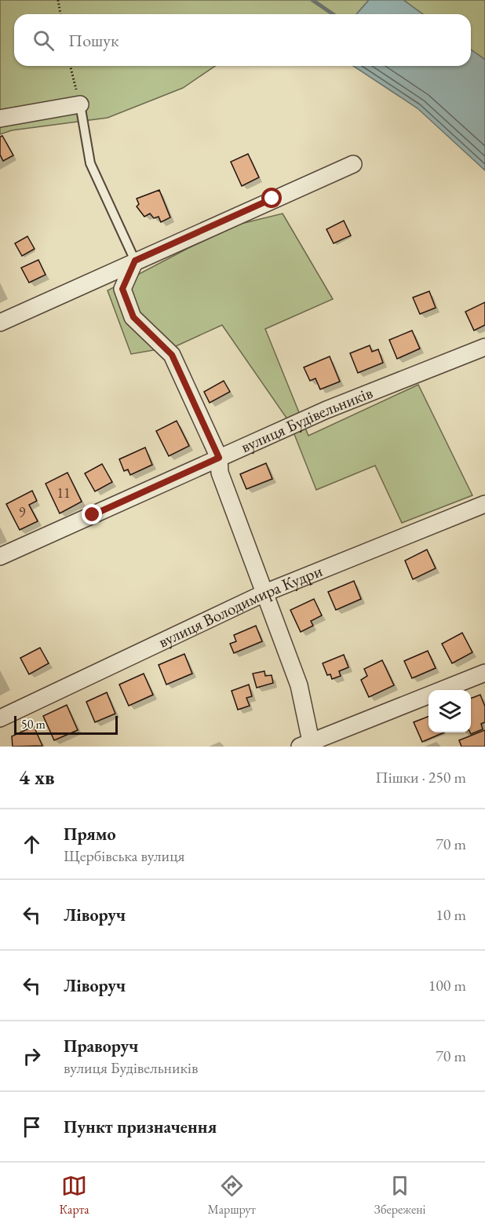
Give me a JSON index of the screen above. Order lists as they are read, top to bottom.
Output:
{
  "streets": {
    "street": ["вулиця Будівельників", "вулиця Володимира Кудри"]
  },
  "house_numbers": ["11", "9"],
  "scale_bar": "50 m",
  "page": {
    "search": "Пошук",
    "scale": "50 m",
    "heading": ["4 хв", "Пішки · 250 m"],
    "list": [
      ["Прямо", "Щербівська вулиця", "70 m"],
      ["Ліворуч", "10 m"],
      ["Ліворуч", "100 m"],
      ["Праворуч", "вулиця Будівельників", "70 m"],
      "Пункт призначення"
    ],
    "nav": ["Карта", "Маршрут", "Збережені"]
  }
}
